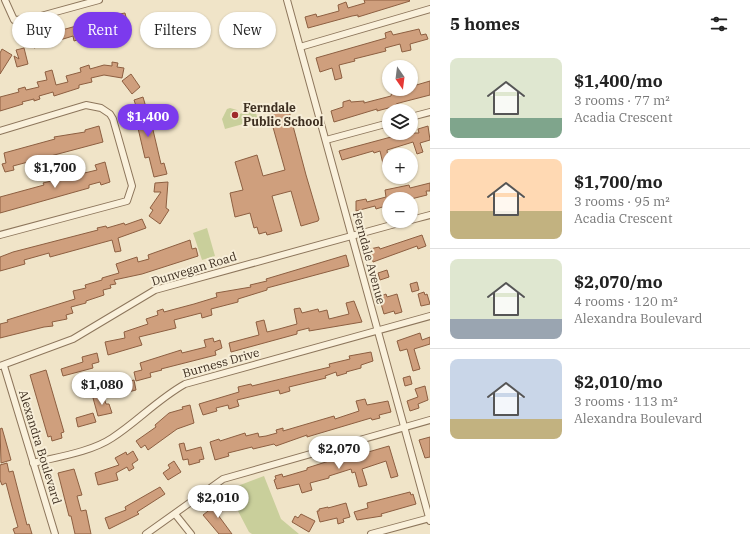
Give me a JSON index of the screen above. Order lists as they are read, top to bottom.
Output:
{
  "streets": {
    "street": [
      "Ferndale Avenue",
      "Dunvegan Road",
      "Burness Drive",
      "Alexandra Boulevard"
    ]
  },
  "crossings": [
    ["Ferndale Avenue", "Dunvegan Road"],
    ["Ferndale Avenue", "Burness Drive"],
    ["Dunvegan Road", "Alexandra Boulevard"],
    ["Burness Drive", "Alexandra Boulevard"]
  ],
  "places": ["Ferndale Public School"],
  "north": "bottom",
  "page": {
    "heading": "5 homes",
    "chip": [
      "Buy",
      "Rent",
      "Filters",
      "New"
    ],
    "list": [
      {
        "name": "$1,400/mo",
        "note": "3 rooms · 77 m² · Acadia Crescent"
      },
      {
        "name": "$1,700/mo",
        "note": "3 rooms · 95 m² · Acadia Crescent"
      },
      {
        "name": "$2,070/mo",
        "note": "4 rooms · 120 m² · Alexandra Boulevard"
      },
      {
        "name": "$2,010/mo",
        "note": "3 rooms · 113 m² · Alexandra Boulevard"
      }
    ],
    "map_buttons": ["+", "−"],
    "price": [
      "$1,400",
      "$1,700",
      "$1,080",
      "$2,070",
      "$2,010"
    ]
  }
}
